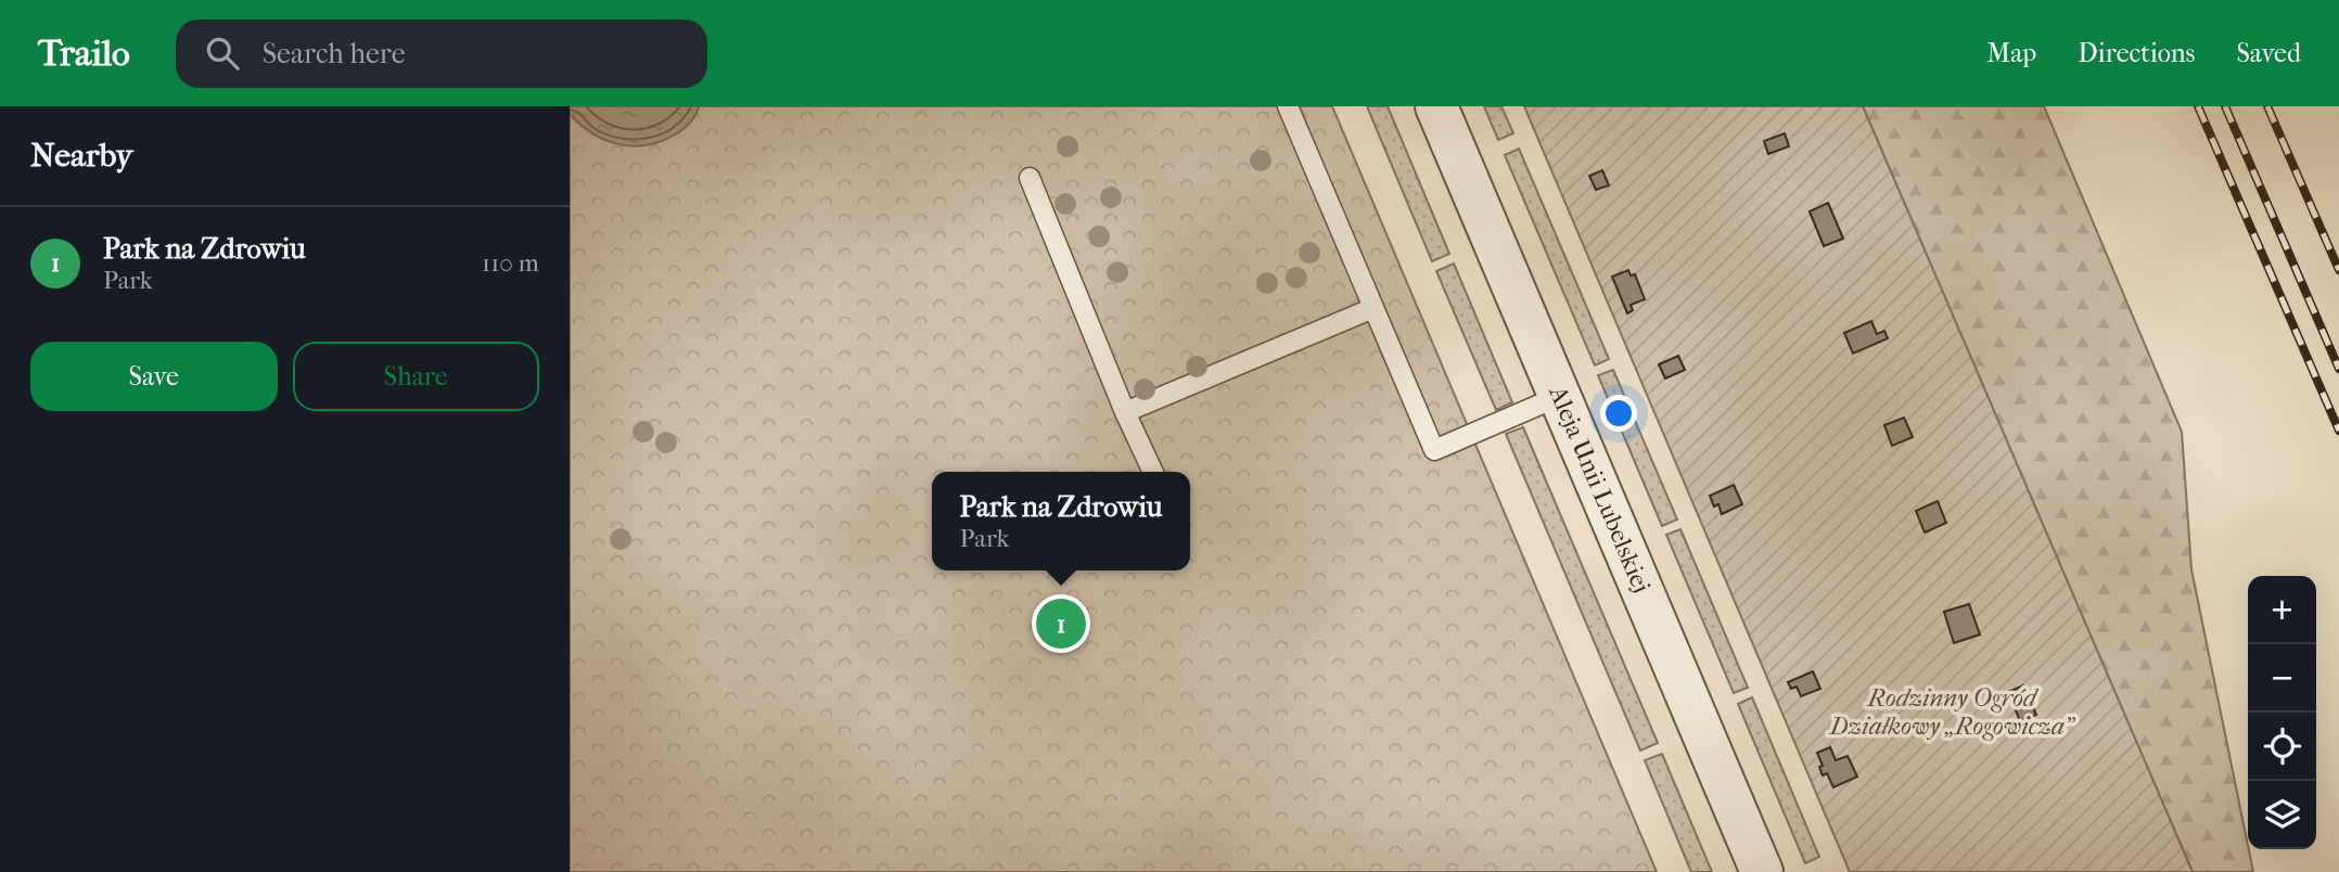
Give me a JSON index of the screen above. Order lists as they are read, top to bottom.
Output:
{
  "streets": {
    "street": ["Aleja Unii Lubelskiej"]
  },
  "parks": ["Rodzinny Ogród Działkowy „Rogowicza”"],
  "page": {
    "header": "Trailo",
    "search": "Search here",
    "nav": ["Map", "Directions", "Saved"],
    "heading": "Nearby",
    "list": [
      {
        "mark": "1",
        "name": "Park na Zdrowiu",
        "note": "Park",
        "value": "110 m"
      }
    ],
    "buttons": ["Save", "Share"],
    "popup": ["Park na Zdrowiu", "Park"],
    "map_buttons": ["+", "−"],
    "pins": "1"
  }
}
